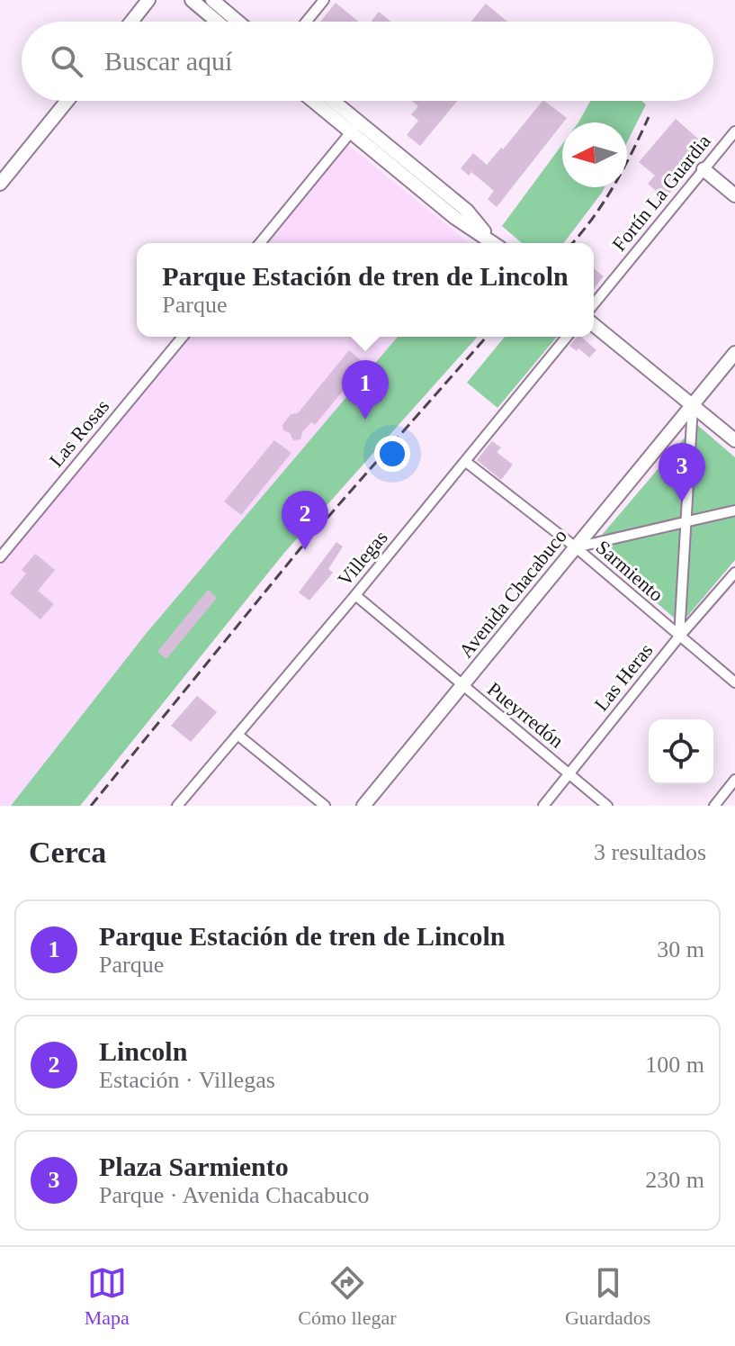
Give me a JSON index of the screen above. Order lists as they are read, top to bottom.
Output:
{
  "streets": {
    "main road": ["Avenida Chacabuco"],
    "street": [
      "Fortín La Guardia",
      "Las Rosas",
      "Villegas",
      "Sarmiento",
      "Las Heras",
      "Pueyrredón"
    ]
  },
  "crossings": [
    ["Villegas", "Sarmiento"],
    ["Villegas", "Pueyrredón"],
    ["Sarmiento", "Avenida Chacabuco"],
    ["Sarmiento", "Las Heras"],
    ["Avenida Chacabuco", "Pueyrredón"],
    ["Las Heras", "Pueyrredón"]
  ],
  "north": "left",
  "page": {
    "search": "Buscar aquí",
    "popup": ["Parque Estación de tren de Lincoln", "Parque"],
    "pins": ["1", "3", "2"],
    "heading": ["Cerca", "3 resultados"],
    "list": [
      {
        "mark": "1",
        "name": "Parque Estación de tren de Lincoln",
        "note": "Parque",
        "value": "30 m"
      },
      {
        "mark": "2",
        "name": "Lincoln",
        "note": "Estación · Villegas",
        "value": "100 m"
      },
      {
        "mark": "3",
        "name": "Plaza Sarmiento",
        "note": "Parque · Avenida Chacabuco",
        "value": "230 m"
      }
    ],
    "nav": ["Mapa", "Cómo llegar", "Guardados"]
  }
}
